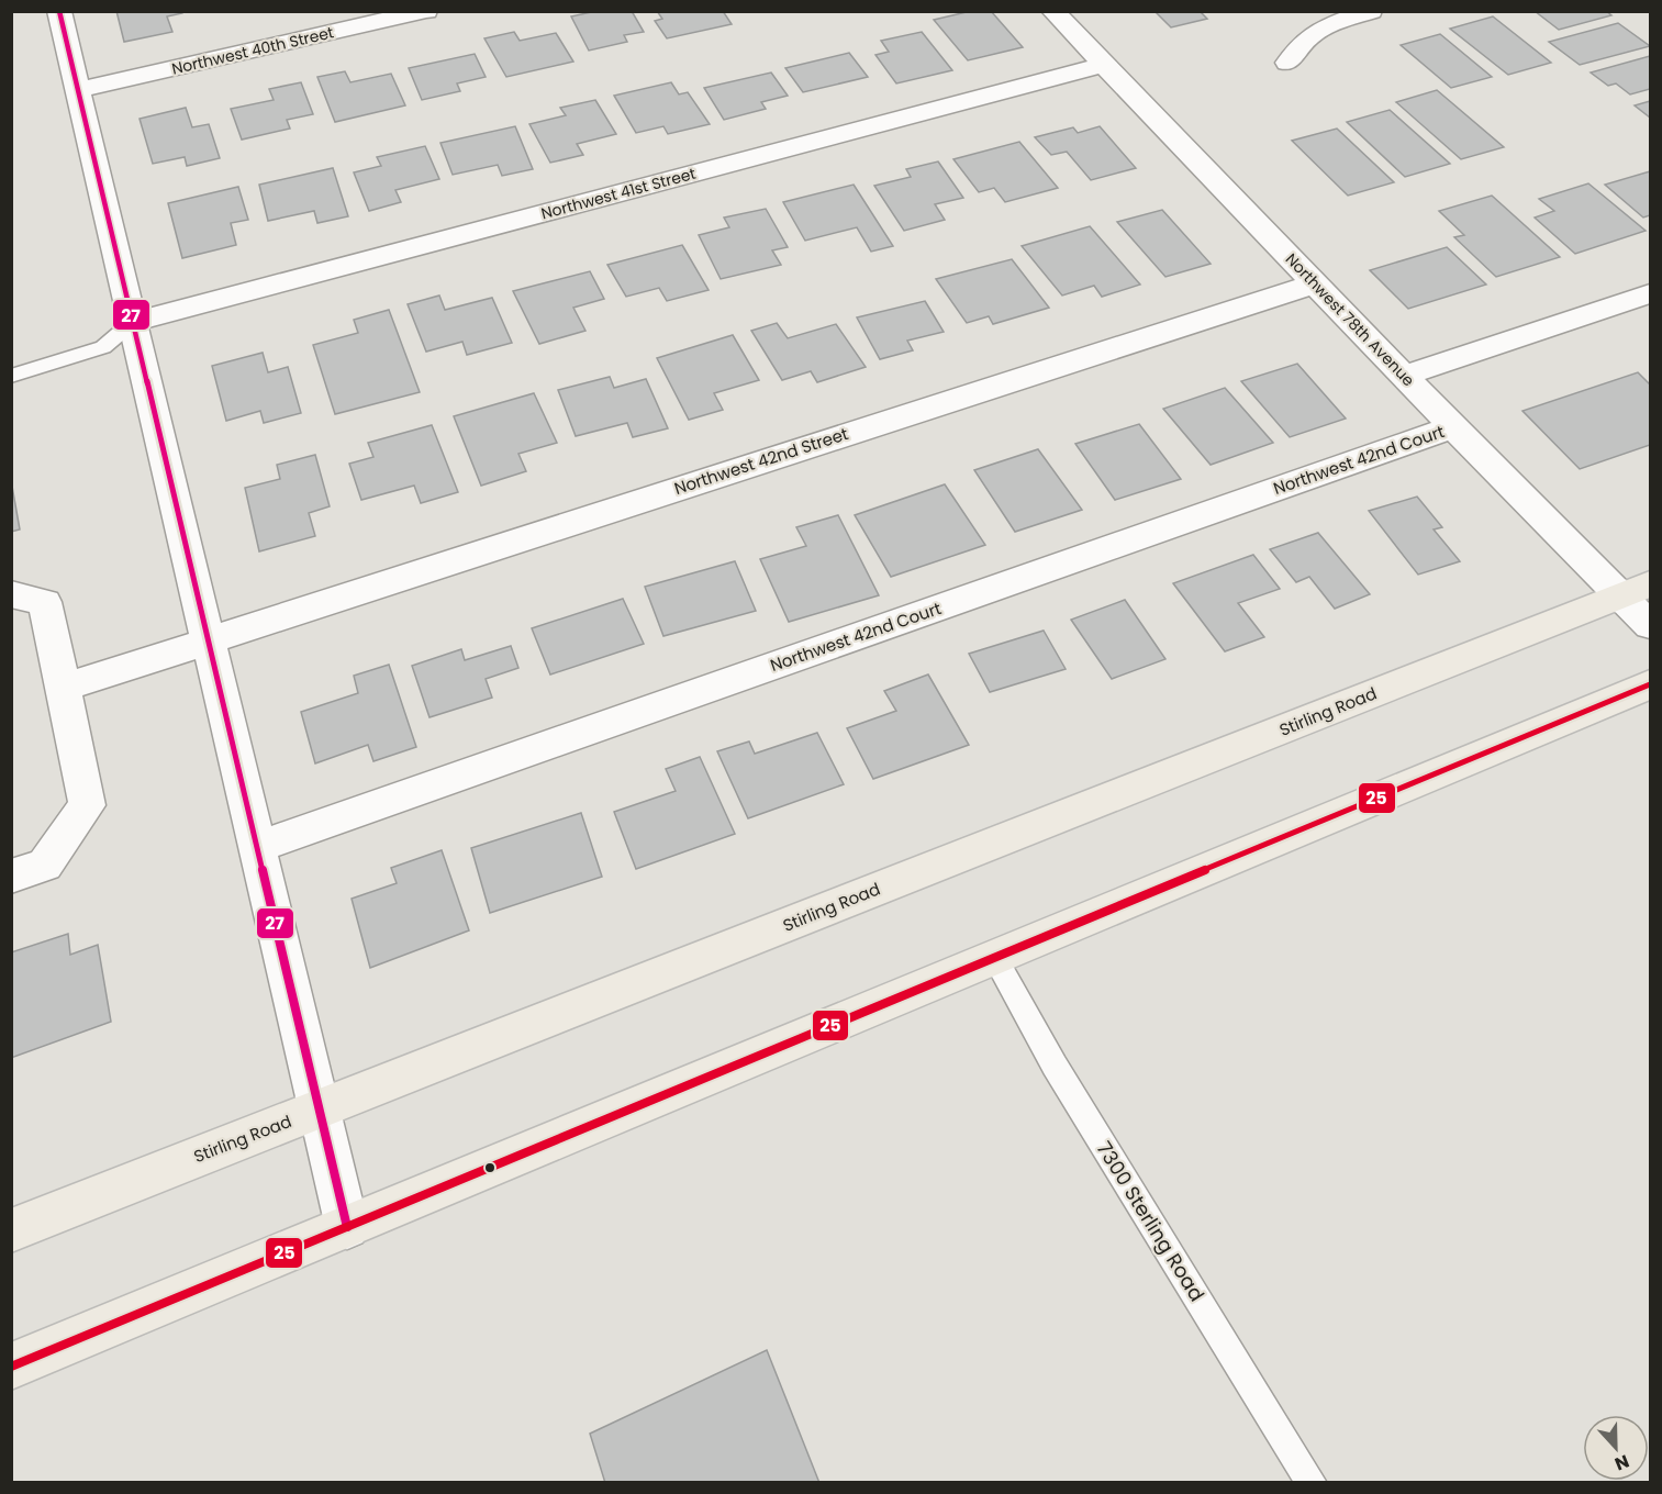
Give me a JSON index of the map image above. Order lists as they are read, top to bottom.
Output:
{
  "streets": {
    "main road": ["Stirling Road"],
    "street": [
      "Northwest 40th Street",
      "Northwest 41st Street",
      "Northwest 78th Avenue",
      "Northwest 42nd Court",
      "Northwest 42nd Street"
    ],
    "lane": ["7300 Sterling Road"]
  },
  "crossings": [
    ["Northwest 41st Street", "Northwest 78th Avenue"],
    ["Northwest 78th Avenue", "Northwest 42nd Court"],
    ["Northwest 78th Avenue", "Northwest 42nd Street"],
    ["Northwest 78th Avenue", "Stirling Road"]
  ],
  "lines": ["transit line 27", "transit line 25"],
  "north": "bottom"
}
